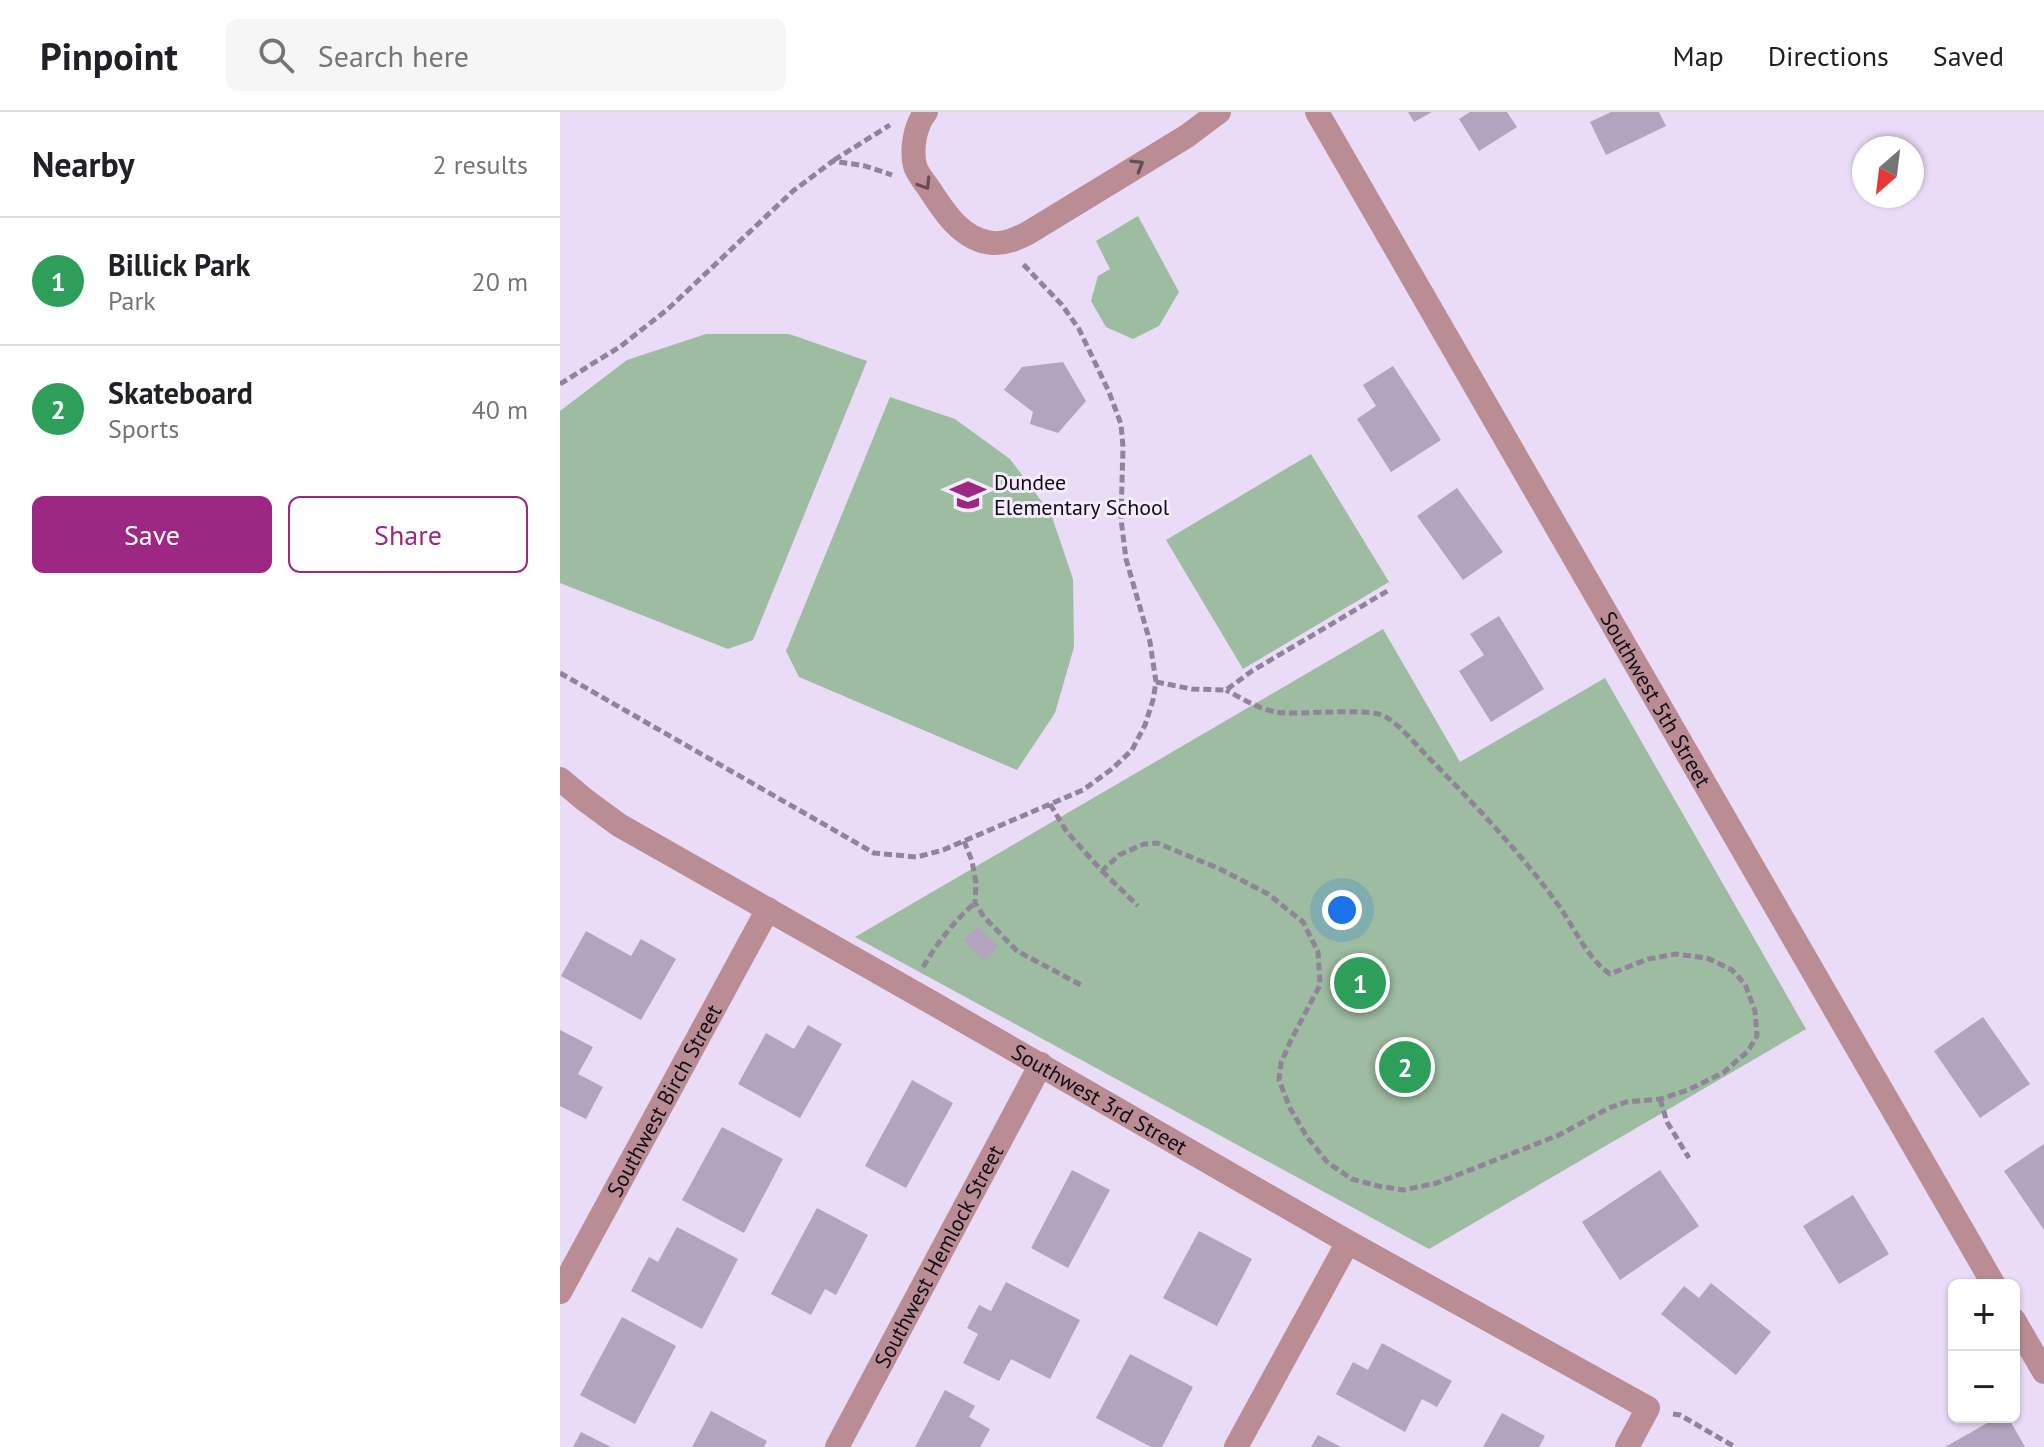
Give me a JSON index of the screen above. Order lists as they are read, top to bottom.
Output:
{
  "streets": {
    "street": [
      "Southwest 5th Street",
      "Southwest 3rd Street",
      "Southwest Birch Street",
      "Southwest Hemlock Street"
    ]
  },
  "crossings": [
    ["Southwest 3rd Street", "Southwest Birch Street"],
    ["Southwest 3rd Street", "Southwest Hemlock Street"]
  ],
  "places": {
    "school or university": ["Dundee Elementary School"]
  },
  "north": "bottom left",
  "page": {
    "header": "Pinpoint",
    "search": "Search here",
    "nav": ["Map", "Directions", "Saved"],
    "heading": ["Nearby", "2 results"],
    "list": [
      {
        "mark": "1",
        "name": "Billick Park",
        "note": "Park",
        "value": "20 m"
      },
      {
        "mark": "2",
        "name": "Skateboard",
        "note": "Sports",
        "value": "40 m"
      }
    ],
    "buttons": ["Save", "Share"],
    "pins": ["1", "2"],
    "map_buttons": ["+", "−"]
  }
}
